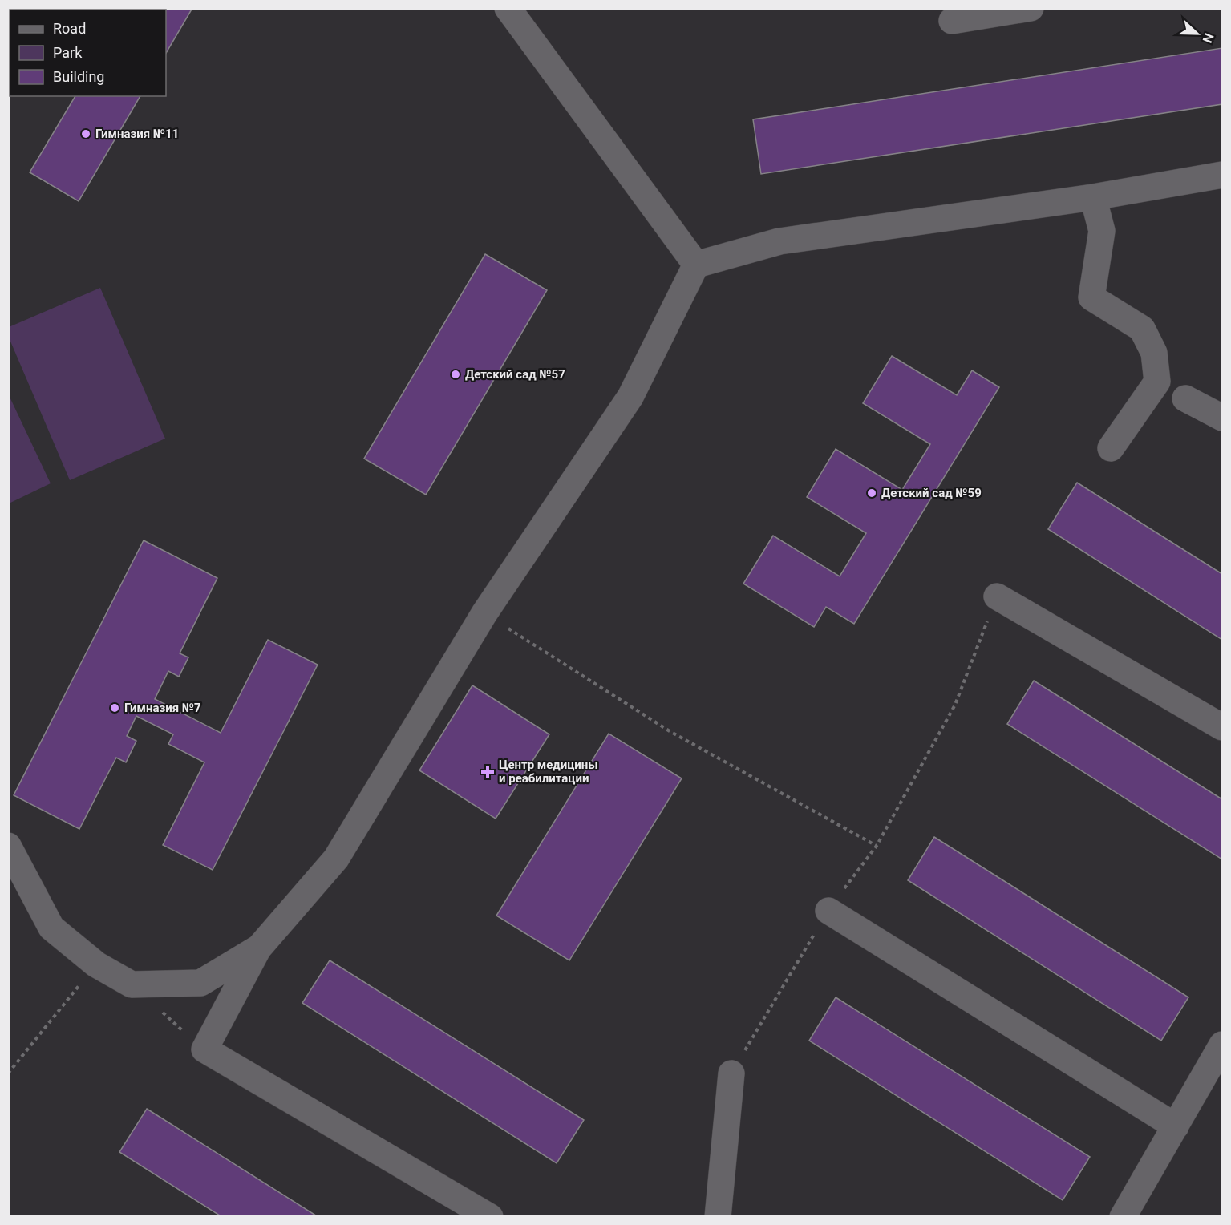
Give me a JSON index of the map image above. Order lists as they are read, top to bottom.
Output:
{
  "places": {
    "other": [
      "Гимназия №11",
      "Детский сад №57",
      "Детский сад №59",
      "Гимназия №7"
    ],
    "health": ["Центр медицины и реабилитации"]
  },
  "legend": ["Road", "Park", "Building"],
  "north": "right"
}
